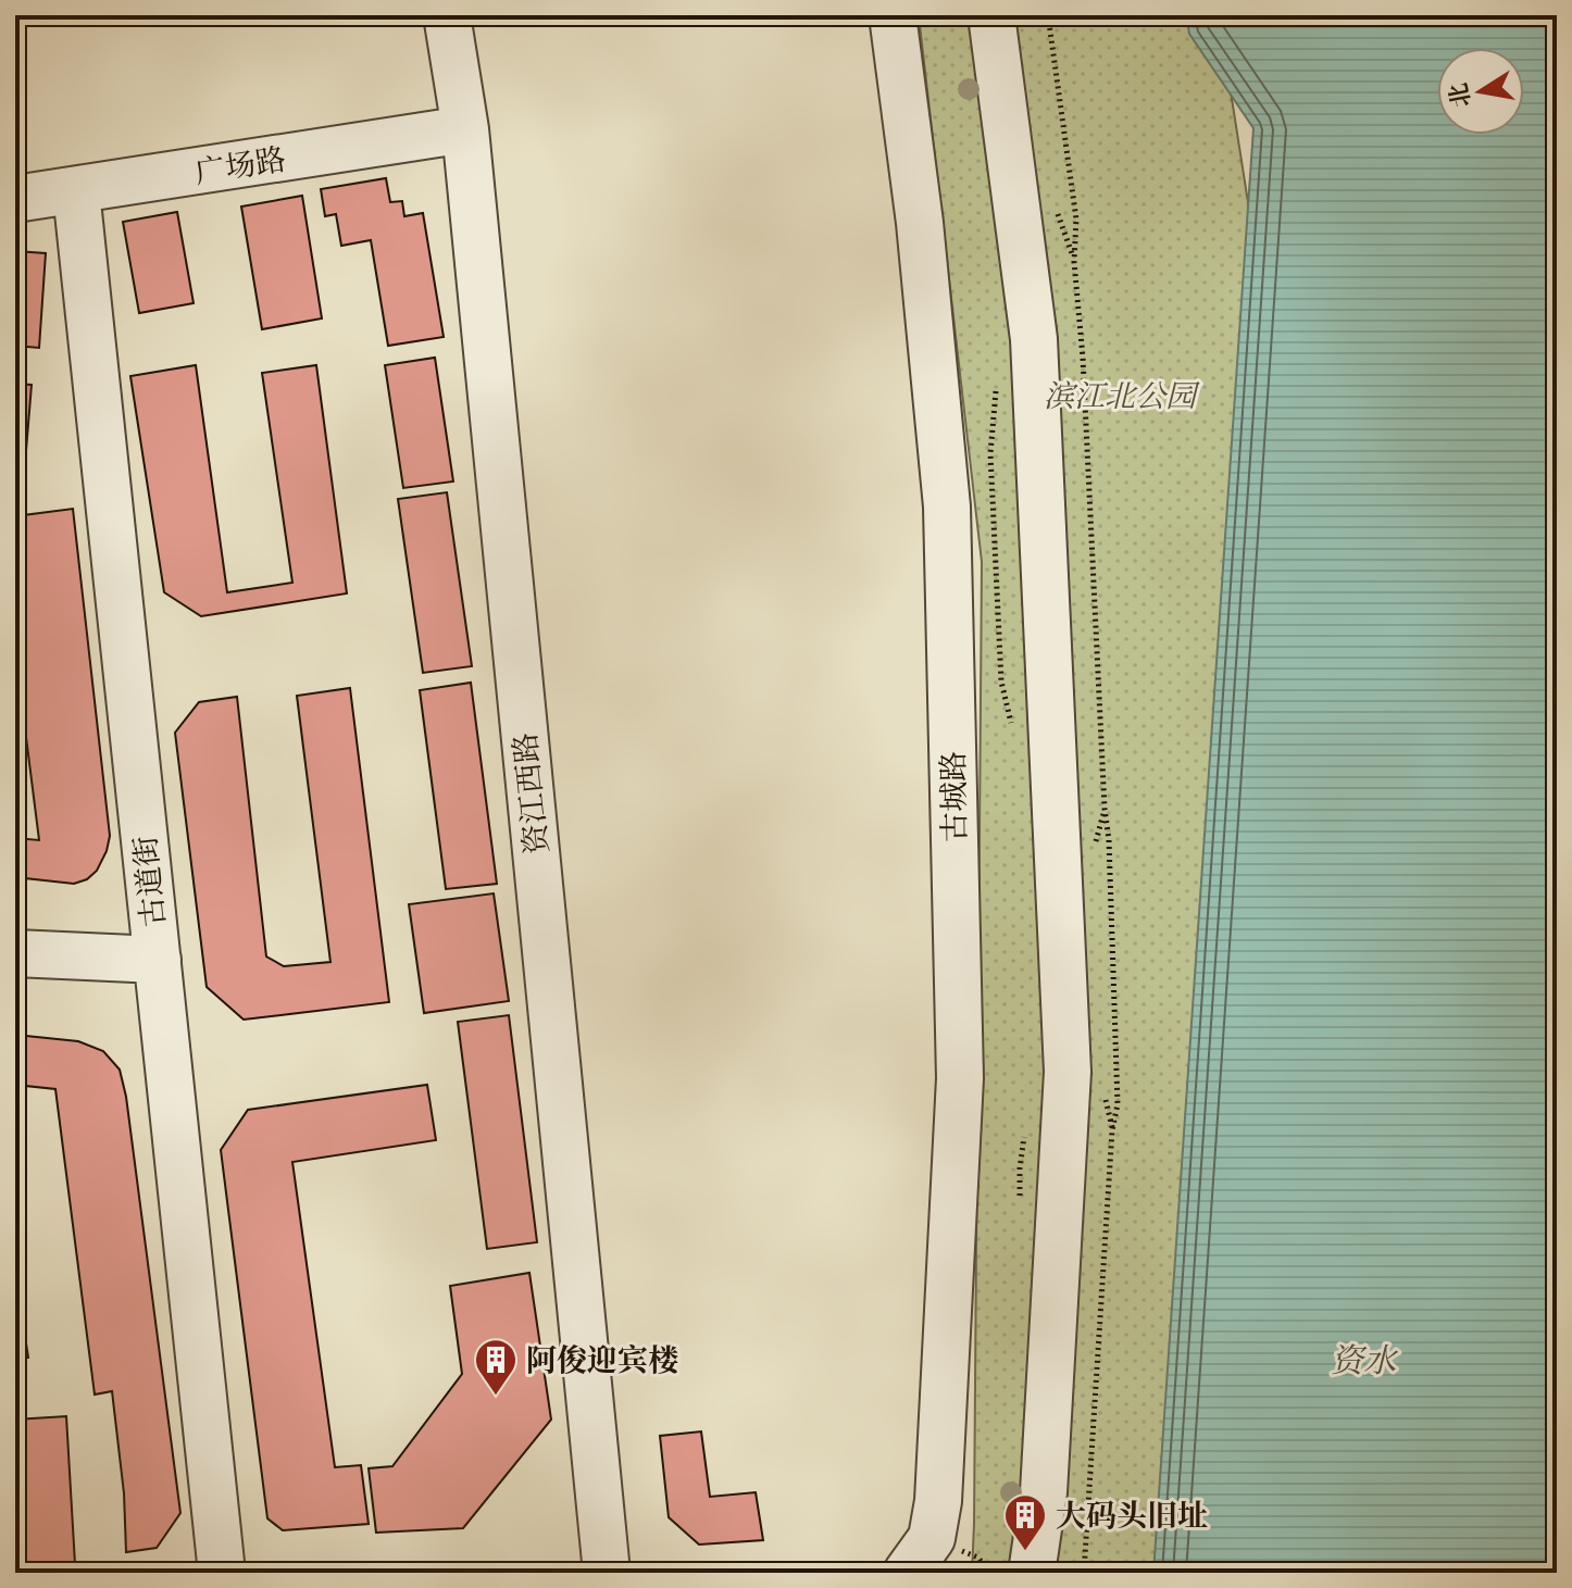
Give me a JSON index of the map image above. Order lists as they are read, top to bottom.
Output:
{
  "streets": {
    "street": [
      "广场路",
      "资江西路",
      "古城路",
      "古道街"
    ]
  },
  "crossings": [
    ["广场路", "资江西路"],
    ["广场路", "古道街"]
  ],
  "water": ["资水"],
  "parks": ["滨江北公园"],
  "places": {
    "building": ["阿俊迎宾楼", "大码头旧址"]
  },
  "north": "left"
}
